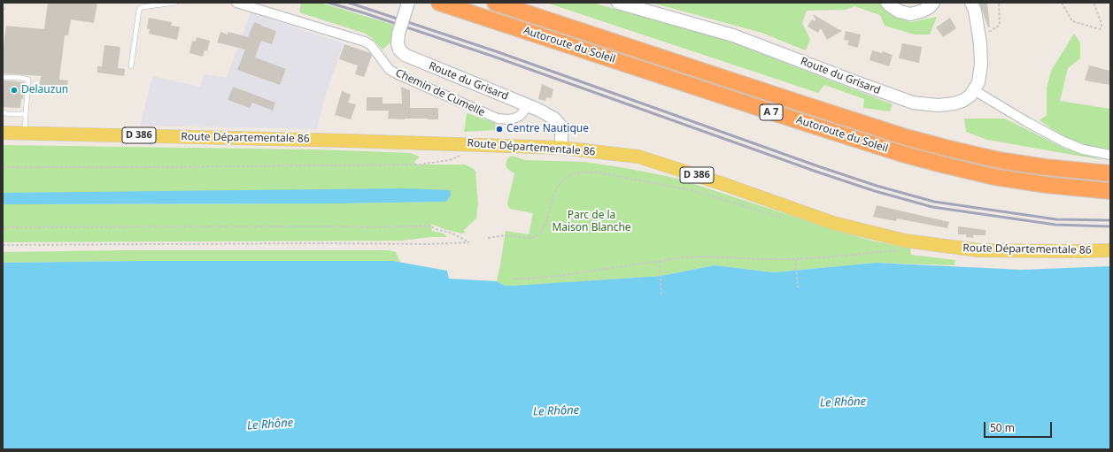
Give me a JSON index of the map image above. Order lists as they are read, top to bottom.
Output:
{
  "streets": {
    "highway": ["Autoroute du Soleil", "A 7"],
    "main road": ["D 386", "Route Départementale 86"],
    "street": ["Route du Grisard", "Chemin de Cumelle"]
  },
  "crossings": [
    ["Route du Grisard", "Chemin de Cumelle"],
    ["Route du Grisard", "Route Départementale 86"]
  ],
  "water": ["Le Rhône"],
  "parks": ["Parc de la Maison Blanche"],
  "places": ["Delauzun", "Centre Nautique"],
  "scale_bar": "50 m"
}
